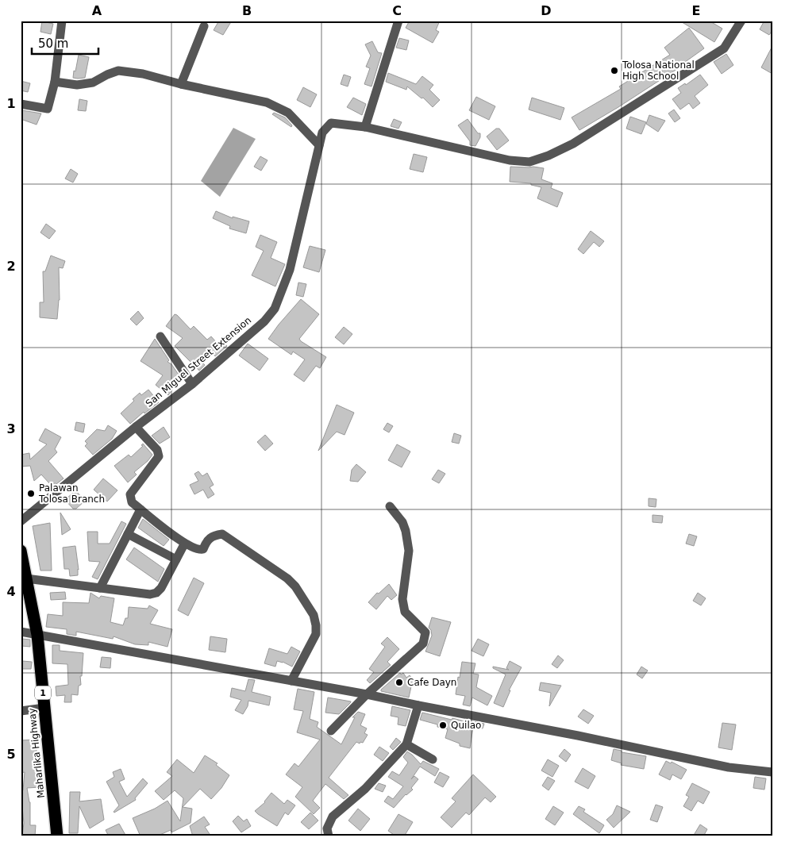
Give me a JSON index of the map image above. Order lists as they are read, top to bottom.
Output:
{
  "streets": {
    "highway": ["1", "Maharlika Highway"],
    "street": ["San Miguel Street Extension"]
  },
  "places": [
    "Tolosa National High School",
    "Palawan Tolosa Branch",
    "Cafe Dayn",
    "Quilao"
  ],
  "scale_bar": "50 m",
  "grid": {
    "columns": [
      "A",
      "B",
      "C",
      "D",
      "E"
    ],
    "rows": [
      "1",
      "2",
      "3",
      "4",
      "5"
    ]
  }
}
